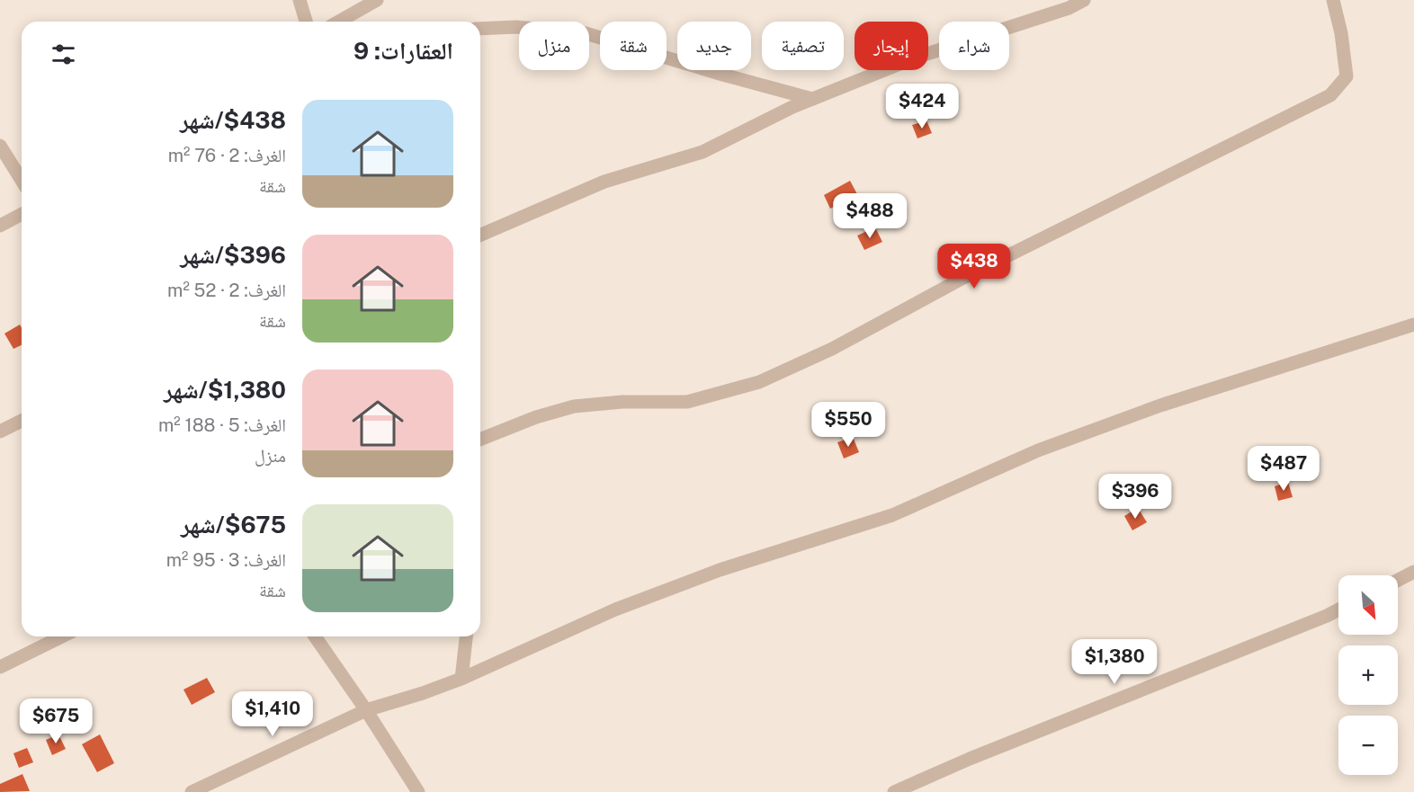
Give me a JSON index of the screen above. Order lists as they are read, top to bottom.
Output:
{
  "north": "bottom right",
  "page": {
    "chip": [
      "شراء",
      "إيجار",
      "تصفية",
      "جديد",
      "شقة",
      "منزل"
    ],
    "heading": "العقارات: 9",
    "price": [
      "$424",
      "$488",
      "$438",
      "$550",
      "$487",
      "$396",
      "$1,380",
      "$1,410",
      "$675"
    ],
    "list": [
      {
        "name": "$438/شهر",
        "note": "الغرف: 2 · 76 m² · شقة"
      },
      {
        "name": "$396/شهر",
        "note": "الغرف: 2 · 52 m² · شقة"
      },
      {
        "name": "$1,380/شهر",
        "note": "الغرف: 5 · 188 m² · منزل"
      },
      {
        "name": "$675/شهر",
        "note": "الغرف: 3 · 95 m² · شقة"
      }
    ],
    "map_buttons": ["+", "−"]
  }
}
